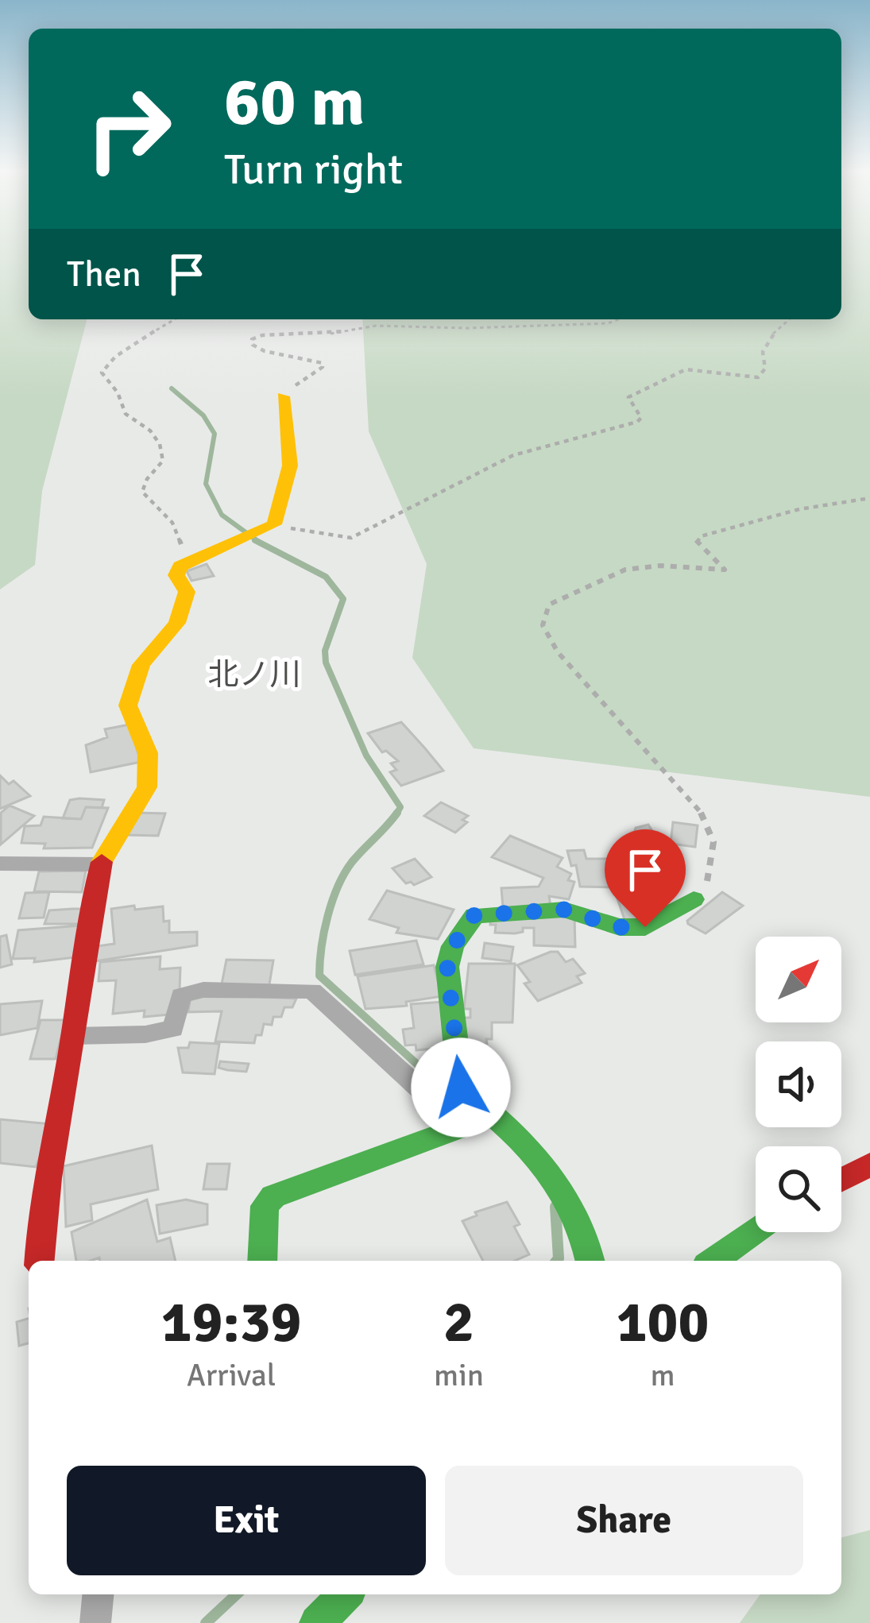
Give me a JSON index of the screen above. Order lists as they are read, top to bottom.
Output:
{
  "districts": ["北ノ川"],
  "north": "top right",
  "page": {
    "turn": ["60 m", "Turn right"],
    "then": "Then",
    "eta": [
      "19:39",
      "Arrival",
      "2",
      "min",
      "100",
      "m"
    ],
    "buttons": ["Exit", "Share"]
  }
}
